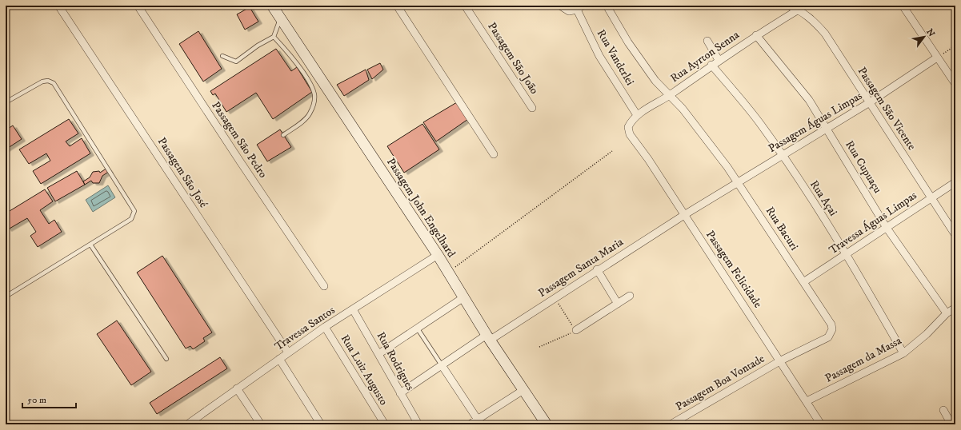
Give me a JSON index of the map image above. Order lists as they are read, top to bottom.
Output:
{
  "streets": {
    "main road": ["Passagem John Engelhard"],
    "street": [
      "Rua Ayrton Senna",
      "Rua Vanderlei",
      "Passagem São João",
      "Passagem São Vicente",
      "Passagem Águas Limpas",
      "Passagem São Pedro",
      "Rua Cupuaçu",
      "Passagem São José",
      "Rua Açai",
      "Travessa Águas Limpas",
      "Rua Bacuri",
      "Passagem Santa Maria",
      "Passagem Felicidade",
      "Travessa Santos",
      "Passagem da Massa",
      "Rua Rodrigues",
      "Rua Luiz Augusto",
      "Passagem Boa Vontade"
    ]
  },
  "crossings": [
    ["Rua Ayrton Senna", "Rua Vanderlei"],
    ["Rua Ayrton Senna", "Passagem São Vicente"],
    ["Rua Ayrton Senna", "Rua Cupuaçu"],
    ["Rua Ayrton Senna", "Rua Açai"],
    ["Rua Ayrton Senna", "Rua Bacuri"],
    ["Rua Ayrton Senna", "Passagem Felicidade"],
    ["Passagem São Vicente", "Passagem Águas Limpas"],
    ["Passagem São Vicente", "Travessa Águas Limpas"],
    ["Passagem Águas Limpas", "Rua Cupuaçu"],
    ["Passagem Águas Limpas", "Rua Açai"],
    ["Passagem Águas Limpas", "Rua Bacuri"],
    ["Passagem Águas Limpas", "Passagem Santa Maria"],
    ["Passagem Águas Limpas", "Passagem Felicidade"],
    ["Rua Cupuaçu", "Travessa Águas Limpas"],
    ["Rua Cupuaçu", "Passagem da Massa"],
    ["Passagem São José", "Travessa Santos"],
    ["Rua Açai", "Travessa Águas Limpas"],
    ["Rua Açai", "Passagem da Massa"],
    ["Passagem John Engelhard", "Passagem Santa Maria"],
    ["Passagem John Engelhard", "Travessa Santos"],
    ["Travessa Águas Limpas", "Rua Bacuri"],
    ["Rua Bacuri", "Passagem Felicidade"],
    ["Rua Bacuri", "Passagem Boa Vontade"],
    ["Passagem Santa Maria", "Passagem Felicidade"],
    ["Passagem Santa Maria", "Rua Rodrigues"],
    ["Passagem Felicidade", "Passagem da Massa"],
    ["Passagem Felicidade", "Passagem Boa Vontade"],
    ["Travessa Santos", "Rua Rodrigues"],
    ["Travessa Santos", "Rua Luiz Augusto"]
  ],
  "scale_bar": "50 m",
  "north": "top right"
}
